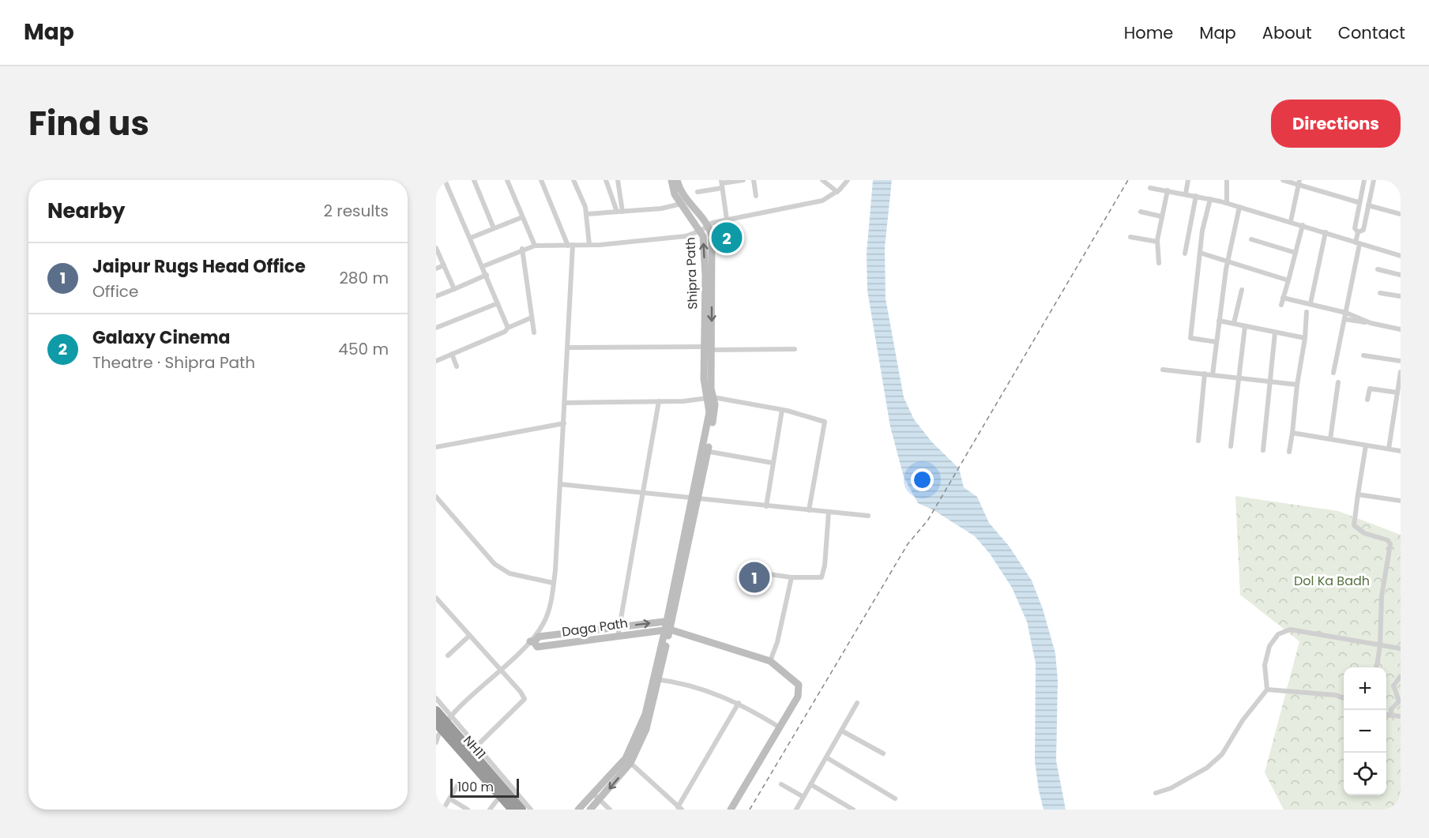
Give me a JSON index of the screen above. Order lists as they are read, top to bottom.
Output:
{
  "streets": {
    "highway": ["NH11"],
    "street": ["Shipra Path", "Daga Path"]
  },
  "parks": ["Dol Ka Badh"],
  "scale_bar": "100 m",
  "page": {
    "header": "Map",
    "nav": [
      "Home",
      "Map",
      "About",
      "Contact"
    ],
    "title": "Find us",
    "buttons": "Directions",
    "heading": ["Nearby", "2 results"],
    "pins": ["2", "1"],
    "list": [
      {
        "mark": "1",
        "name": "Jaipur Rugs Head Office",
        "note": "Office",
        "value": "280 m"
      },
      {
        "mark": "2",
        "name": "Galaxy Cinema",
        "note": "Theatre · Shipra Path",
        "value": "450 m"
      }
    ],
    "map_buttons": ["+", "−"],
    "scale": "100 m"
  }
}
